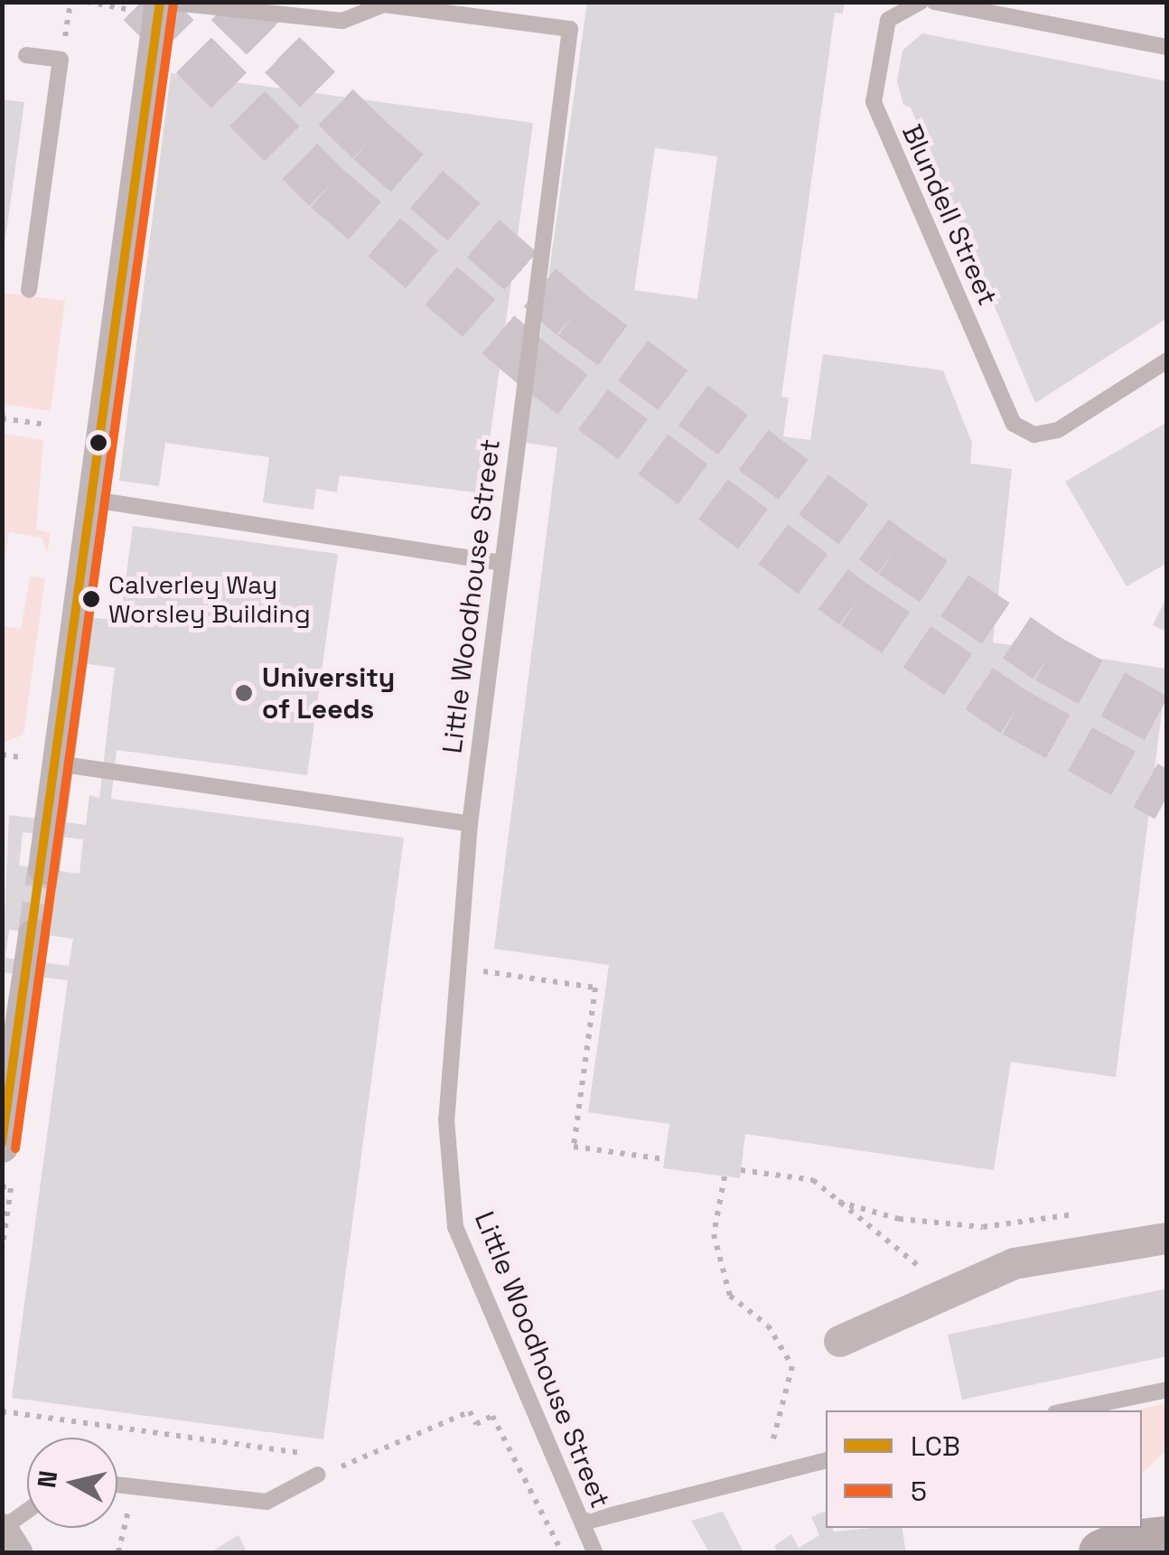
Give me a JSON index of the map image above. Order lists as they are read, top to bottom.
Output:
{
  "streets": {
    "lane": ["Blundell Street", "Little Woodhouse Street"]
  },
  "places": ["Calverley Way Worsley Building", "University of Leeds"],
  "lines": ["transit line LCB", "transit line 5"],
  "legend": ["LCB", "5"],
  "north": "left"
}
